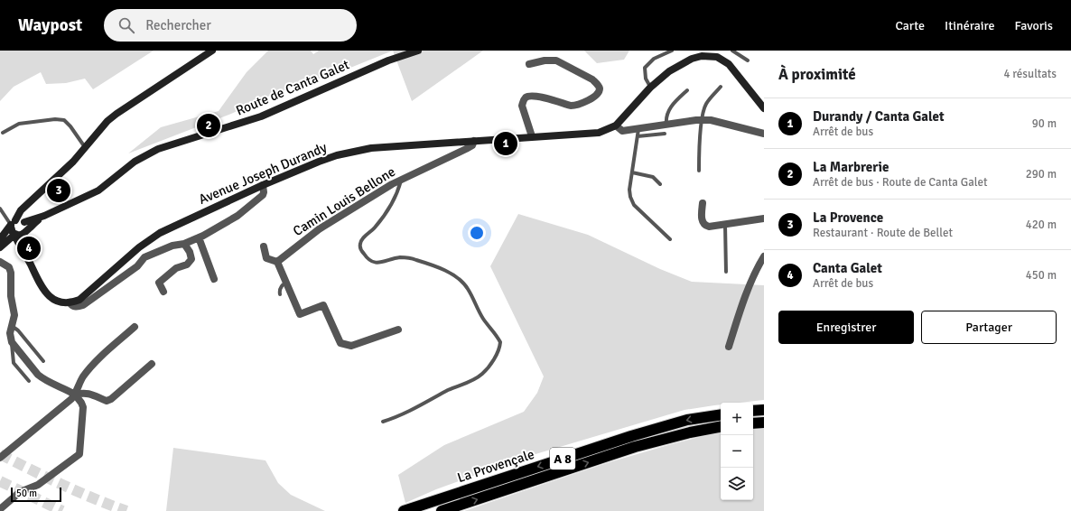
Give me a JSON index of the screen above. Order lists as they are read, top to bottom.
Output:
{
  "streets": {
    "highway": ["A 8", "La Provençale"],
    "street": ["Route de Canta Galet", "Avenue Joseph Durandy", "Camin Louis Bellone"]
  },
  "crossings": [
    ["Avenue Joseph Durandy", "Camin Louis Bellone"]
  ],
  "scale_bar": "50 m",
  "page": {
    "header": "Waypost",
    "search": "Rechercher",
    "nav": ["Carte", "Itinéraire", "Favoris"],
    "heading": ["À proximité", "4 résultats"],
    "list": [
      {
        "mark": "1",
        "name": "Durandy / Canta Galet",
        "note": "Arrêt de bus",
        "value": "90 m"
      },
      {
        "mark": "2",
        "name": "La Marbrerie",
        "note": "Arrêt de bus · Route de Canta Galet",
        "value": "290 m"
      },
      {
        "mark": "3",
        "name": "La Provence",
        "note": "Restaurant · Route de Bellet",
        "value": "420 m"
      },
      {
        "mark": "4",
        "name": "Canta Galet",
        "note": "Arrêt de bus",
        "value": "450 m"
      }
    ],
    "pins": [
      "2",
      "1",
      "3",
      "4"
    ],
    "buttons": ["Enregistrer", "Partager"],
    "map_buttons": ["+", "−"],
    "scale": "50 m"
  }
}
